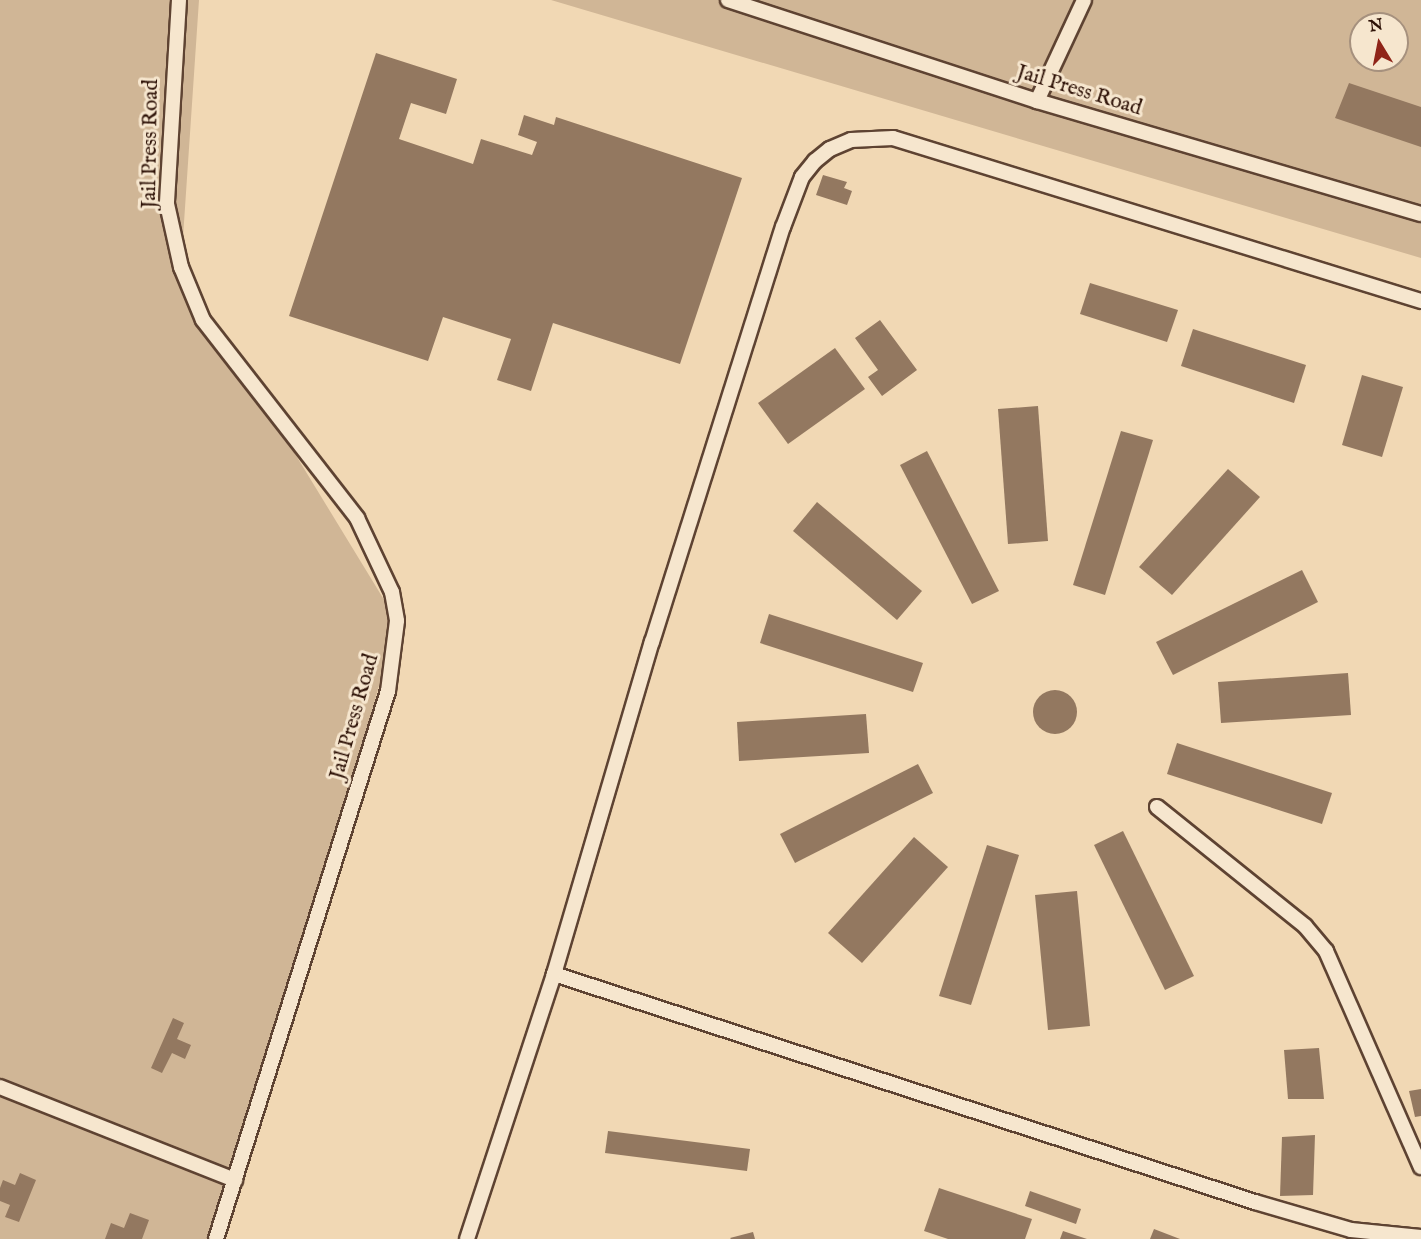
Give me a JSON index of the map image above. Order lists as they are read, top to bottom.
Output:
{
  "streets": {
    "lane": ["Jail Press Road"]
  },
  "north": "top"
}
